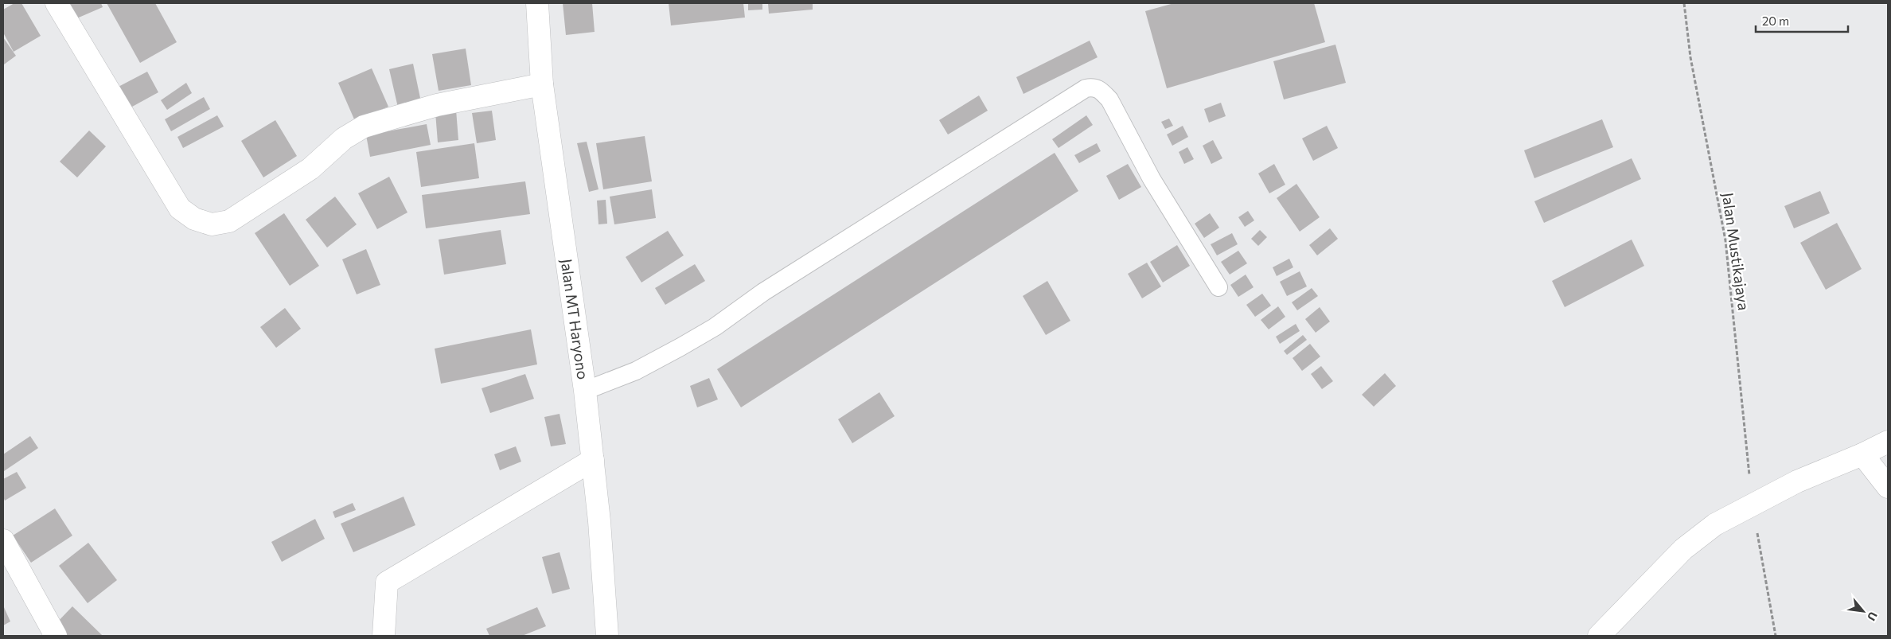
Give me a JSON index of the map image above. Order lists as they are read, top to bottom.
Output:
{
  "streets": {
    "street": ["Jalan MT Haryono"],
    "path": ["Jalan Mustikajaya"]
  },
  "scale_bar": "20 m",
  "north": "bottom right"
}
